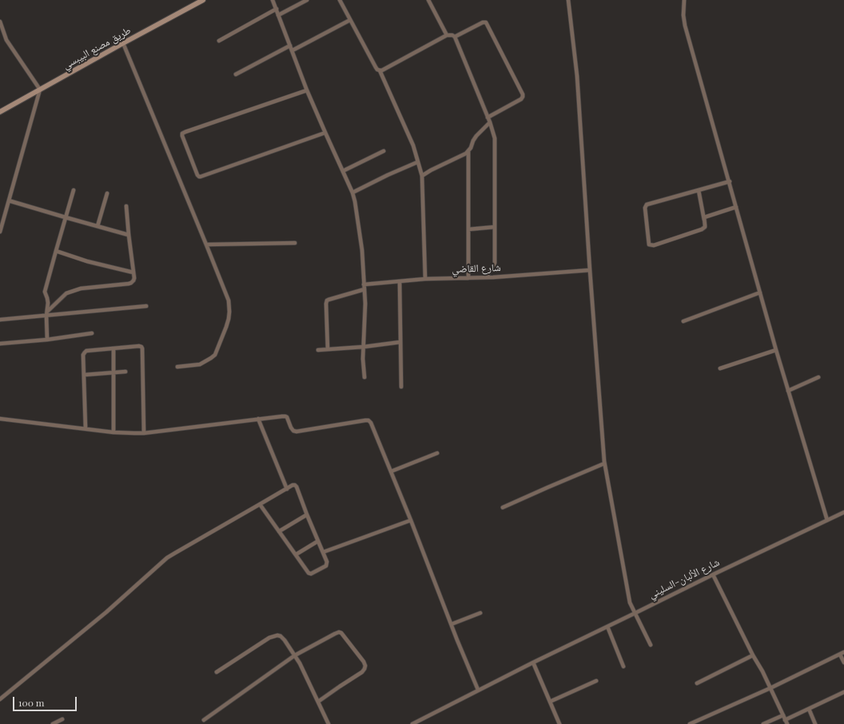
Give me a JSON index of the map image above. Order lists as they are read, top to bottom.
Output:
{
  "streets": {
    "main road": ["طريق مصنع البيبسي"],
    "street": ["شارع القاضي", "شارع الألبان-السليني"]
  },
  "scale_bar": "100 m"
}
